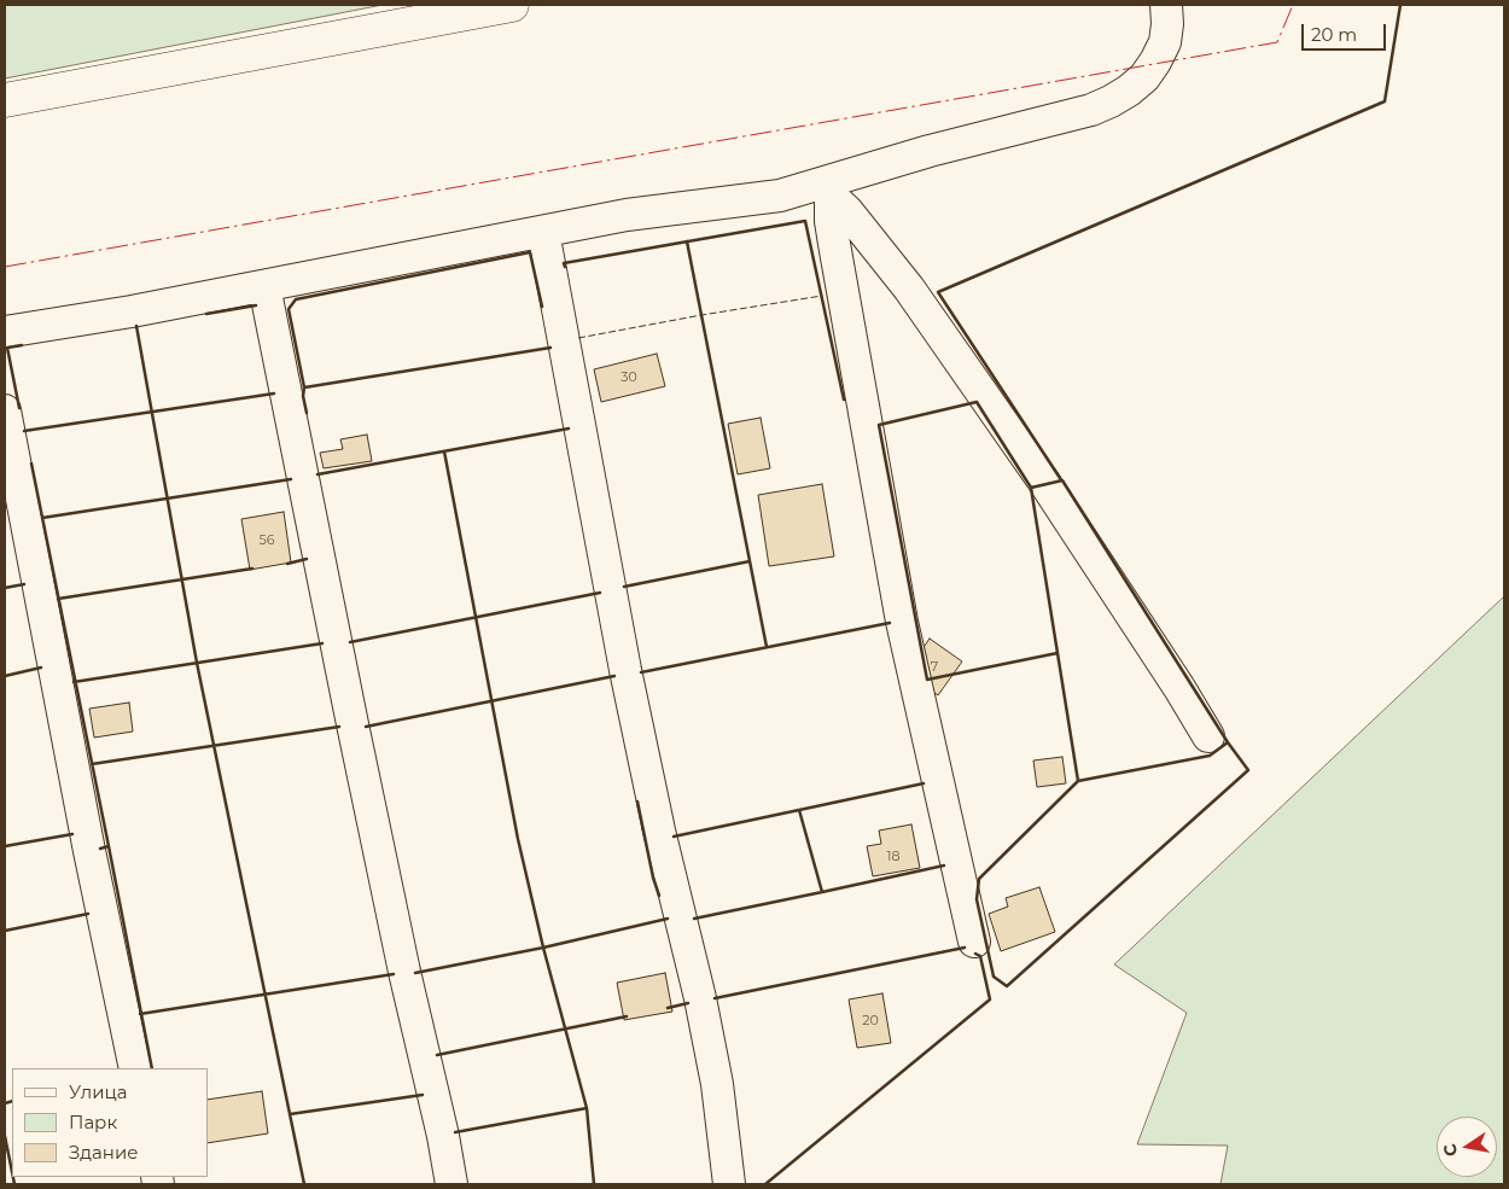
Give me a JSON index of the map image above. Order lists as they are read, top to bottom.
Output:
{
  "house_numbers": [
    "30",
    "56",
    "7",
    "18",
    "20"
  ],
  "legend": ["Улица", "Парк", "Здание"],
  "scale_bar": "20 m",
  "north": "left"
}
